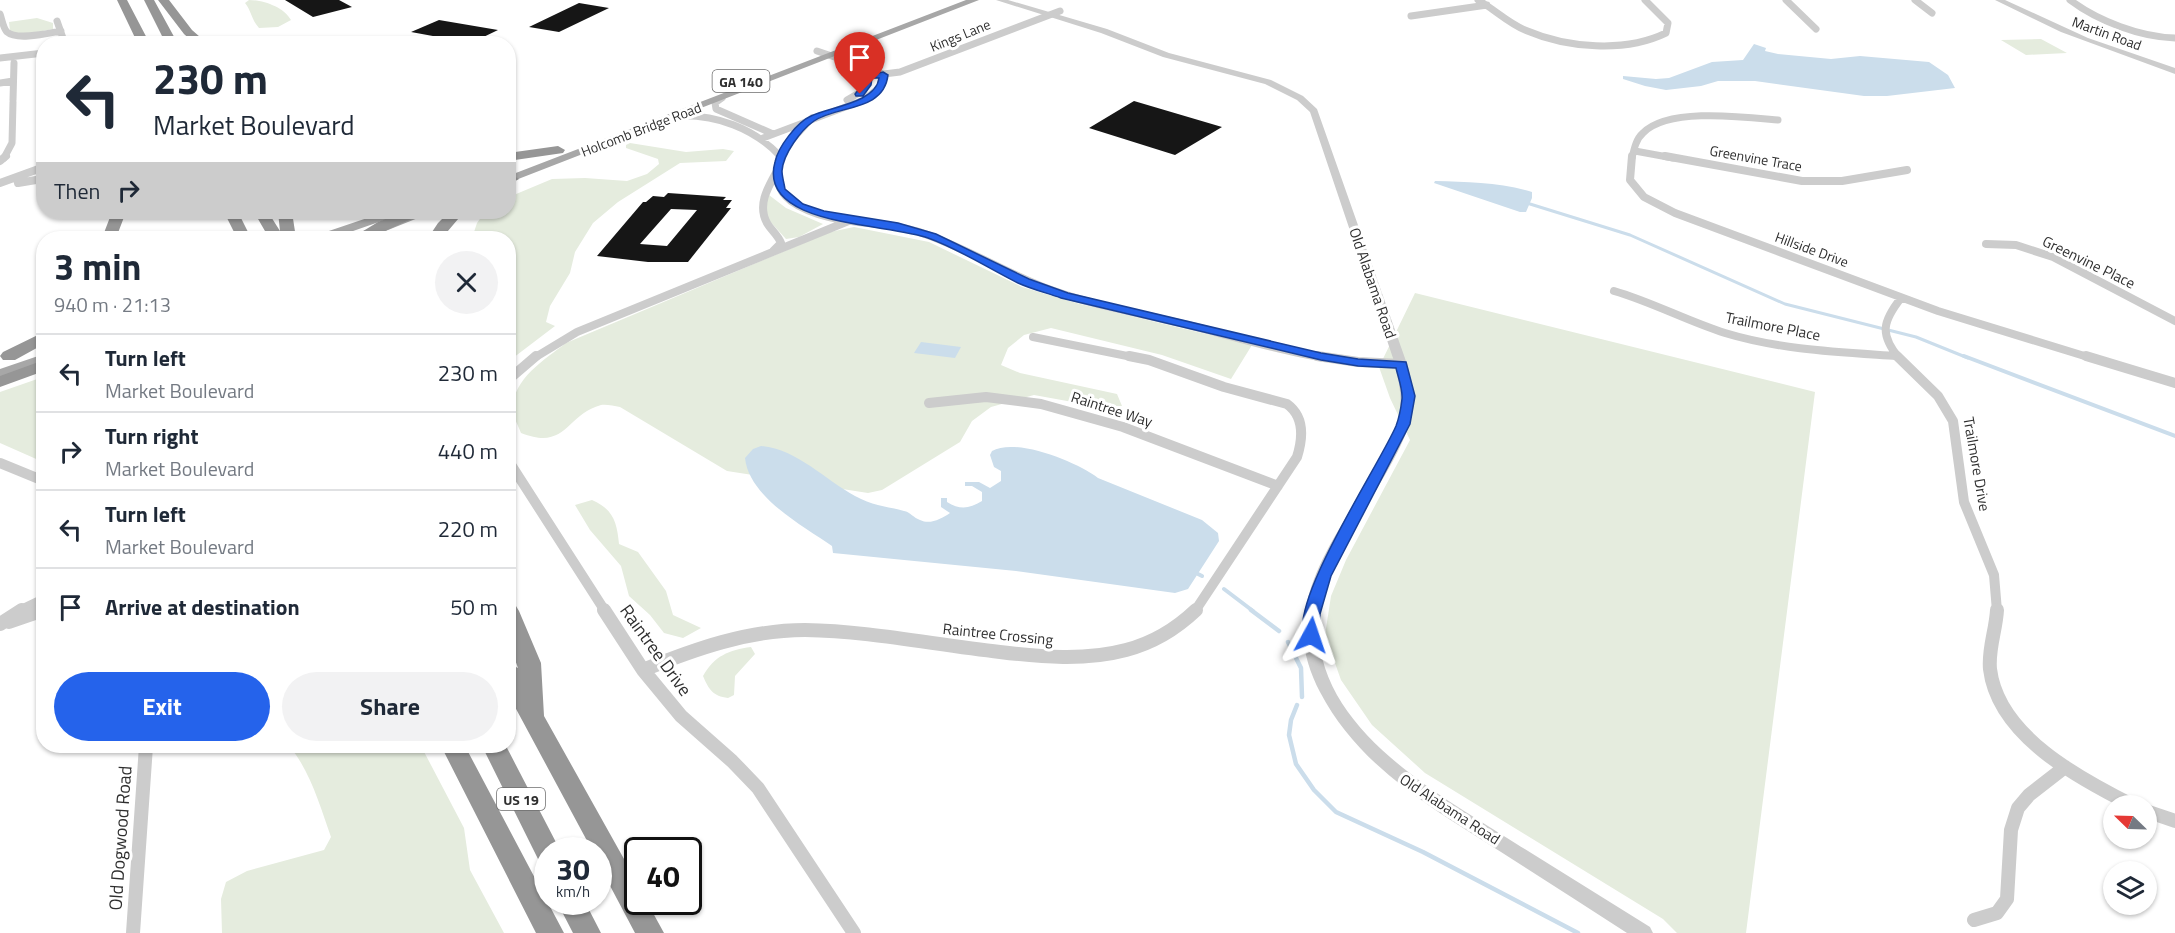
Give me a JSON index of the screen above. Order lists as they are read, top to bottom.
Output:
{
  "streets": {
    "highway": ["US 19"],
    "main road": ["GA 140", "Holcomb Bridge Road"],
    "street": [
      "Martin Road",
      "Kings Lane",
      "Greenvine Trace",
      "Hillside Drive",
      "Greenvine Place",
      "Old Alabama Road",
      "Trailmore Place",
      "Raintree Way",
      "Trailmore Drive",
      "Raintree Crossing",
      "Raintree Drive",
      "Old Dogwood Road"
    ]
  },
  "crossings": [
    ["Kings Lane", "Old Alabama Road"],
    ["Greenvine Trace", "Hillside Drive"],
    ["Hillside Drive", "Trailmore Drive"],
    ["Trailmore Place", "Trailmore Drive"],
    ["Raintree Way", "Raintree Crossing"],
    ["Raintree Crossing", "Raintree Drive"]
  ],
  "north": "top left",
  "page": {
    "turn": ["230 m", "Market Boulevard"],
    "then": "Then",
    "heading": ["3 min", "940 m · 21:13"],
    "list": [
      {
        "name": "Turn left",
        "note": "Market Boulevard",
        "value": "230 m"
      },
      {
        "name": "Turn right",
        "note": "Market Boulevard",
        "value": "440 m"
      },
      {
        "name": "Turn left",
        "note": "Market Boulevard",
        "value": "220 m"
      },
      {
        "name": "Arrive at destination",
        "value": "50 m"
      }
    ],
    "buttons": ["Exit", "Share"],
    "speed": "30 km/h",
    "limit": "40"
  }
}
